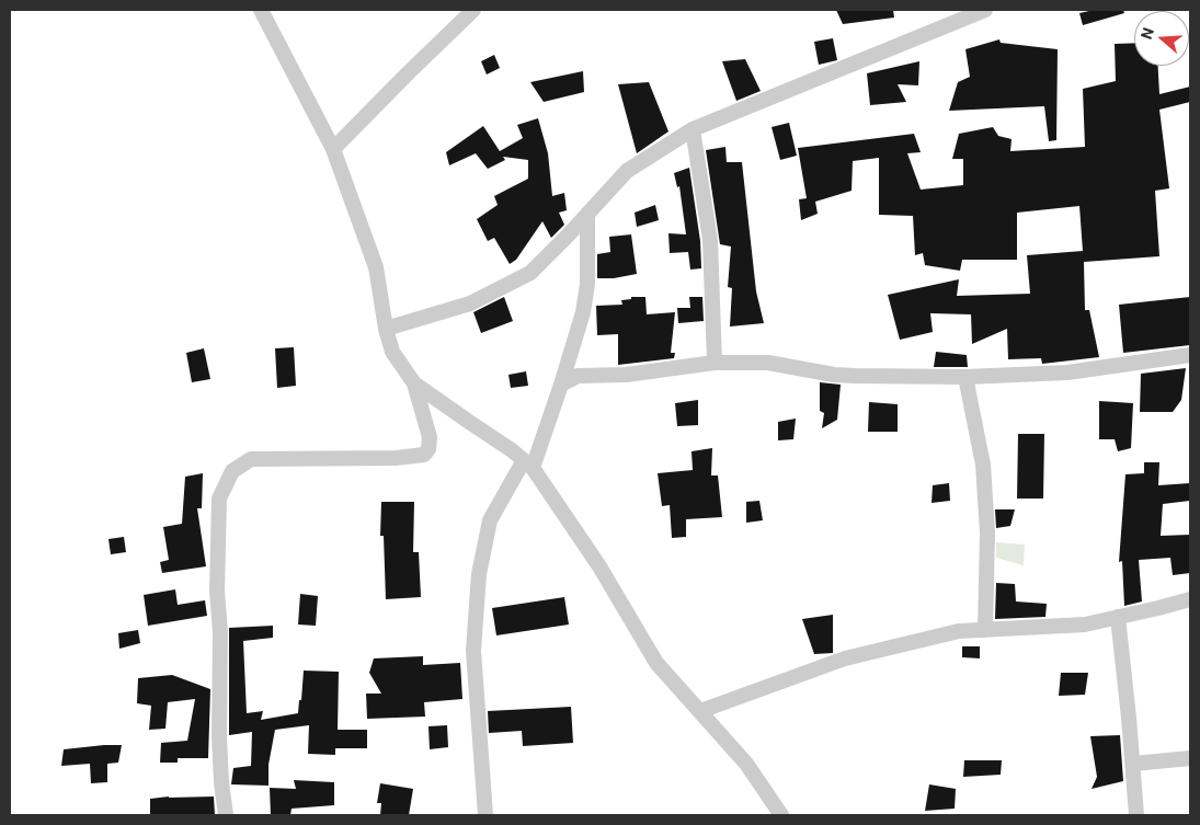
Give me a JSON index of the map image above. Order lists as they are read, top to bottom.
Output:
{
  "north": "left"
}
